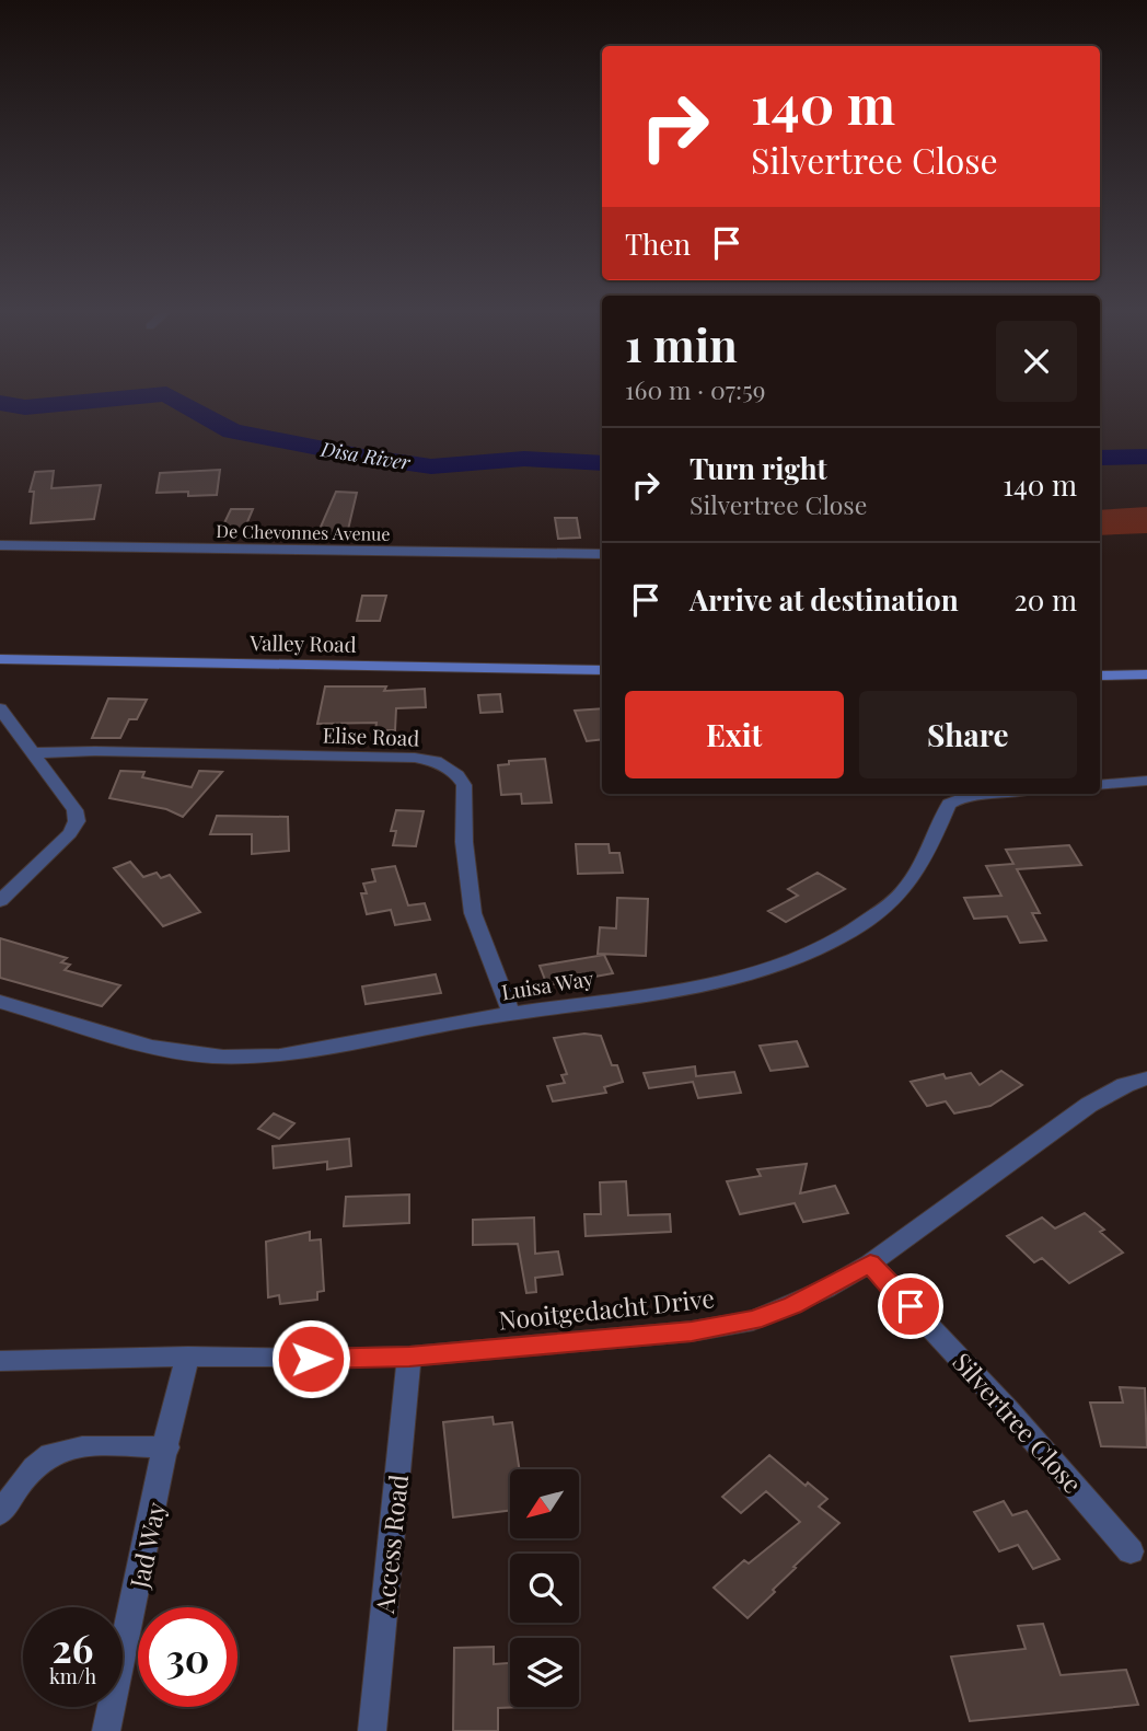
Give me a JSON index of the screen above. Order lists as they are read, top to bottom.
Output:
{
  "streets": {
    "street": [
      "De Chevonnes Avenue",
      "Valley Road",
      "Elise Road",
      "Luisa Way",
      "Nooitgedacht Drive",
      "Silvertree Close",
      "Access Road",
      "Jad Way"
    ]
  },
  "crossings": [
    ["Elise Road", "Luisa Way"],
    ["Nooitgedacht Drive", "Silvertree Close"],
    ["Nooitgedacht Drive", "Access Road"],
    ["Nooitgedacht Drive", "Jad Way"]
  ],
  "water": ["Disa River"],
  "north": "bottom left",
  "page": {
    "turn": ["140 m", "Silvertree Close"],
    "then": "Then",
    "heading": ["1 min", "160 m · 07:59"],
    "list": [
      {
        "name": "Turn right",
        "note": "Silvertree Close",
        "value": "140 m"
      },
      {
        "name": "Arrive at destination",
        "value": "20 m"
      }
    ],
    "buttons": ["Exit", "Share"],
    "speed": "26 km/h",
    "limit": "30"
  }
}
